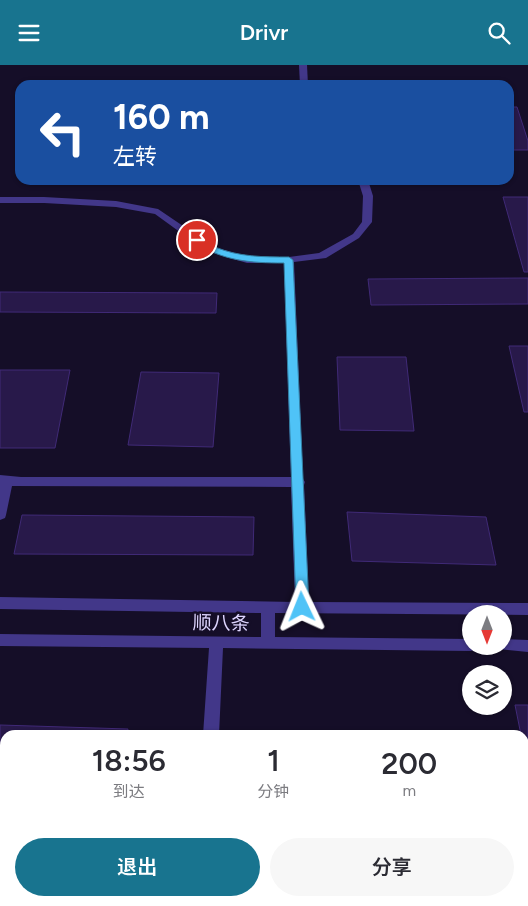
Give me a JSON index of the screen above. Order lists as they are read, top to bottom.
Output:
{
  "streets": {
    "street": ["顺八条"]
  },
  "north": "bottom",
  "page": {
    "header": "Drivr",
    "turn": ["160 m", "左转"],
    "eta": [
      "18:56",
      "到达",
      "1",
      "分钟",
      "200",
      "m"
    ],
    "buttons": ["退出", "分享"]
  }
}
